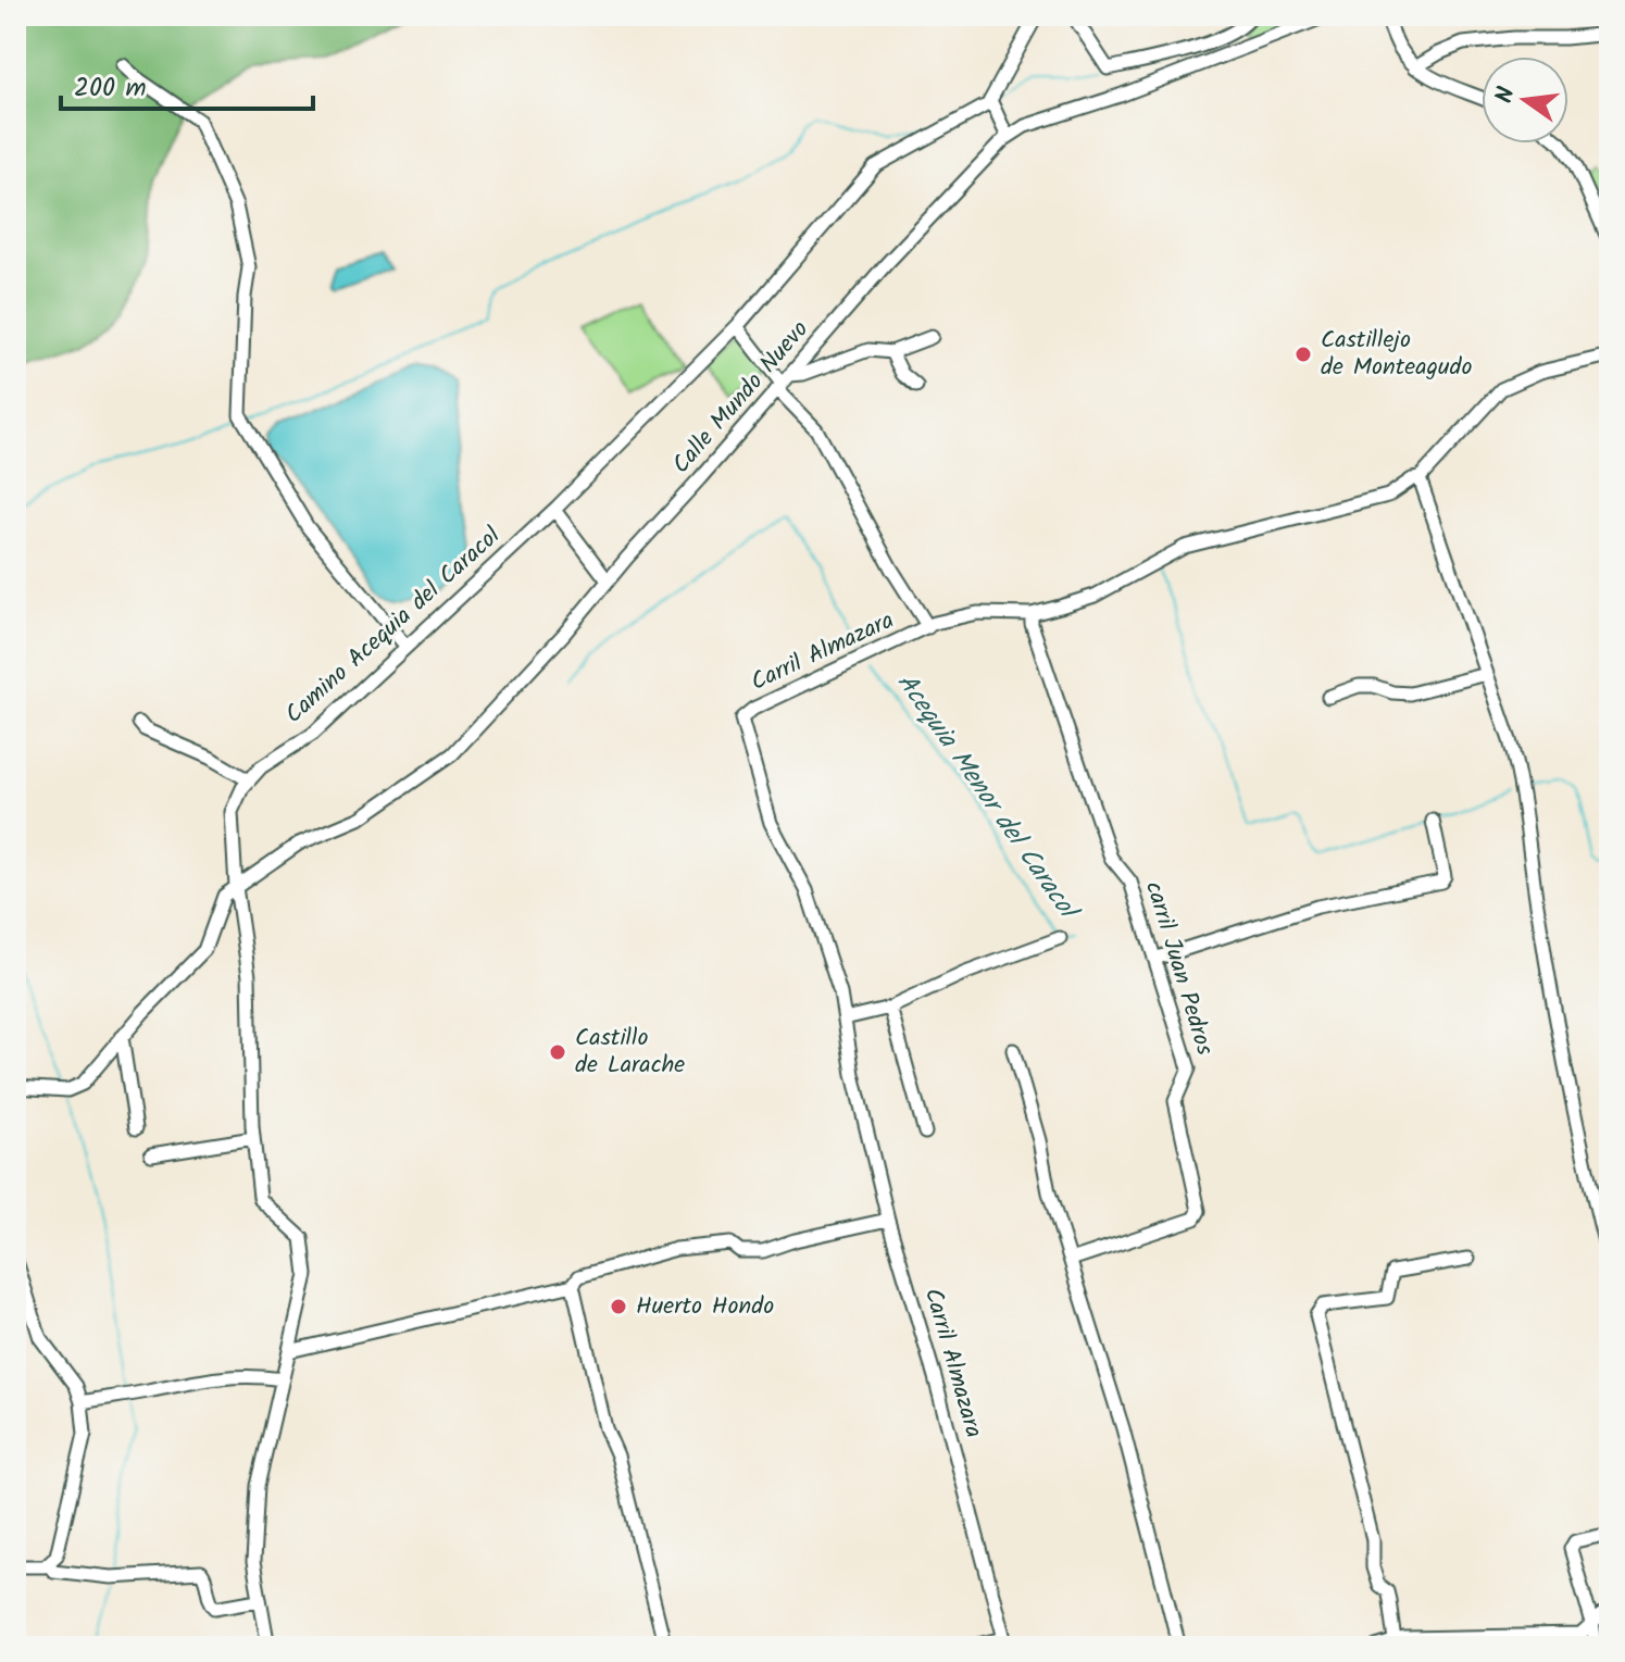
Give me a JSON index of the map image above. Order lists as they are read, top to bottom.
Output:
{
  "streets": {
    "street": [
      "Calle Mundo Nuevo",
      "Camino Acequia del Caracol",
      "Carril Almazara",
      "carril Juan Pedros"
    ]
  },
  "crossings": [
    ["Calle Mundo Nuevo", "Camino Acequia del Caracol"],
    ["Carril Almazara", "carril Juan Pedros"]
  ],
  "water": ["Acequia Menor del Caracol"],
  "places": ["Castillejo de Monteagudo", "Castillo de Larache", "Huerto Hondo"],
  "scale_bar": "200 m",
  "north": "left"
}
